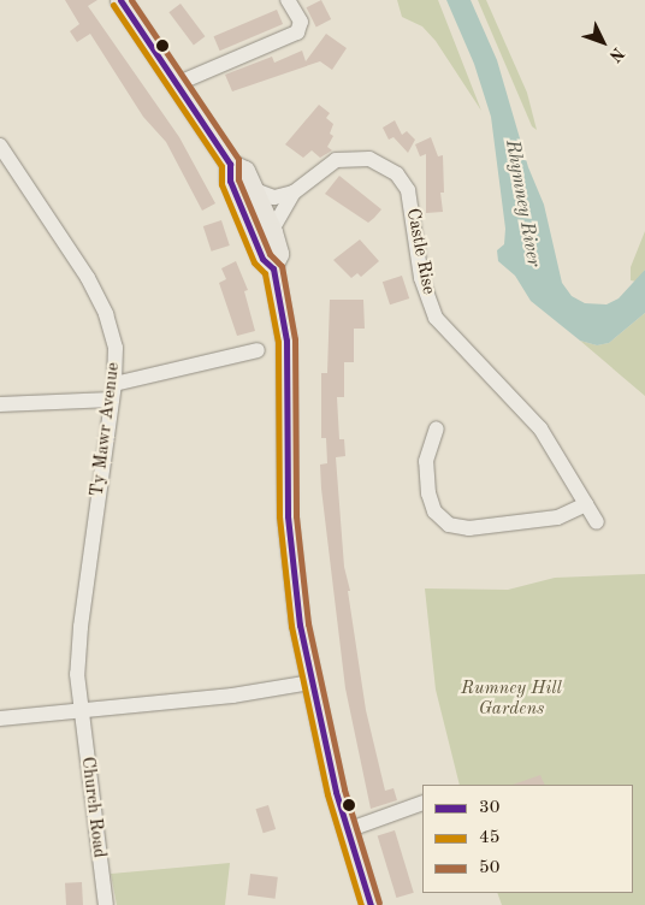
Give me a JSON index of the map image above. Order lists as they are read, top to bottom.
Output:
{
  "streets": {
    "street": ["Castle Rise", "Ty Mawr Avenue", "Church Road"]
  },
  "crossings": [
    ["Ty Mawr Avenue", "Church Road"]
  ],
  "water": ["Rhymney River"],
  "parks": ["Rumney Hill Gardens"],
  "lines": ["transit line 30", "transit line 50", "transit line 45"],
  "legend": ["30", "45", "50"],
  "north": "bottom right"
}
